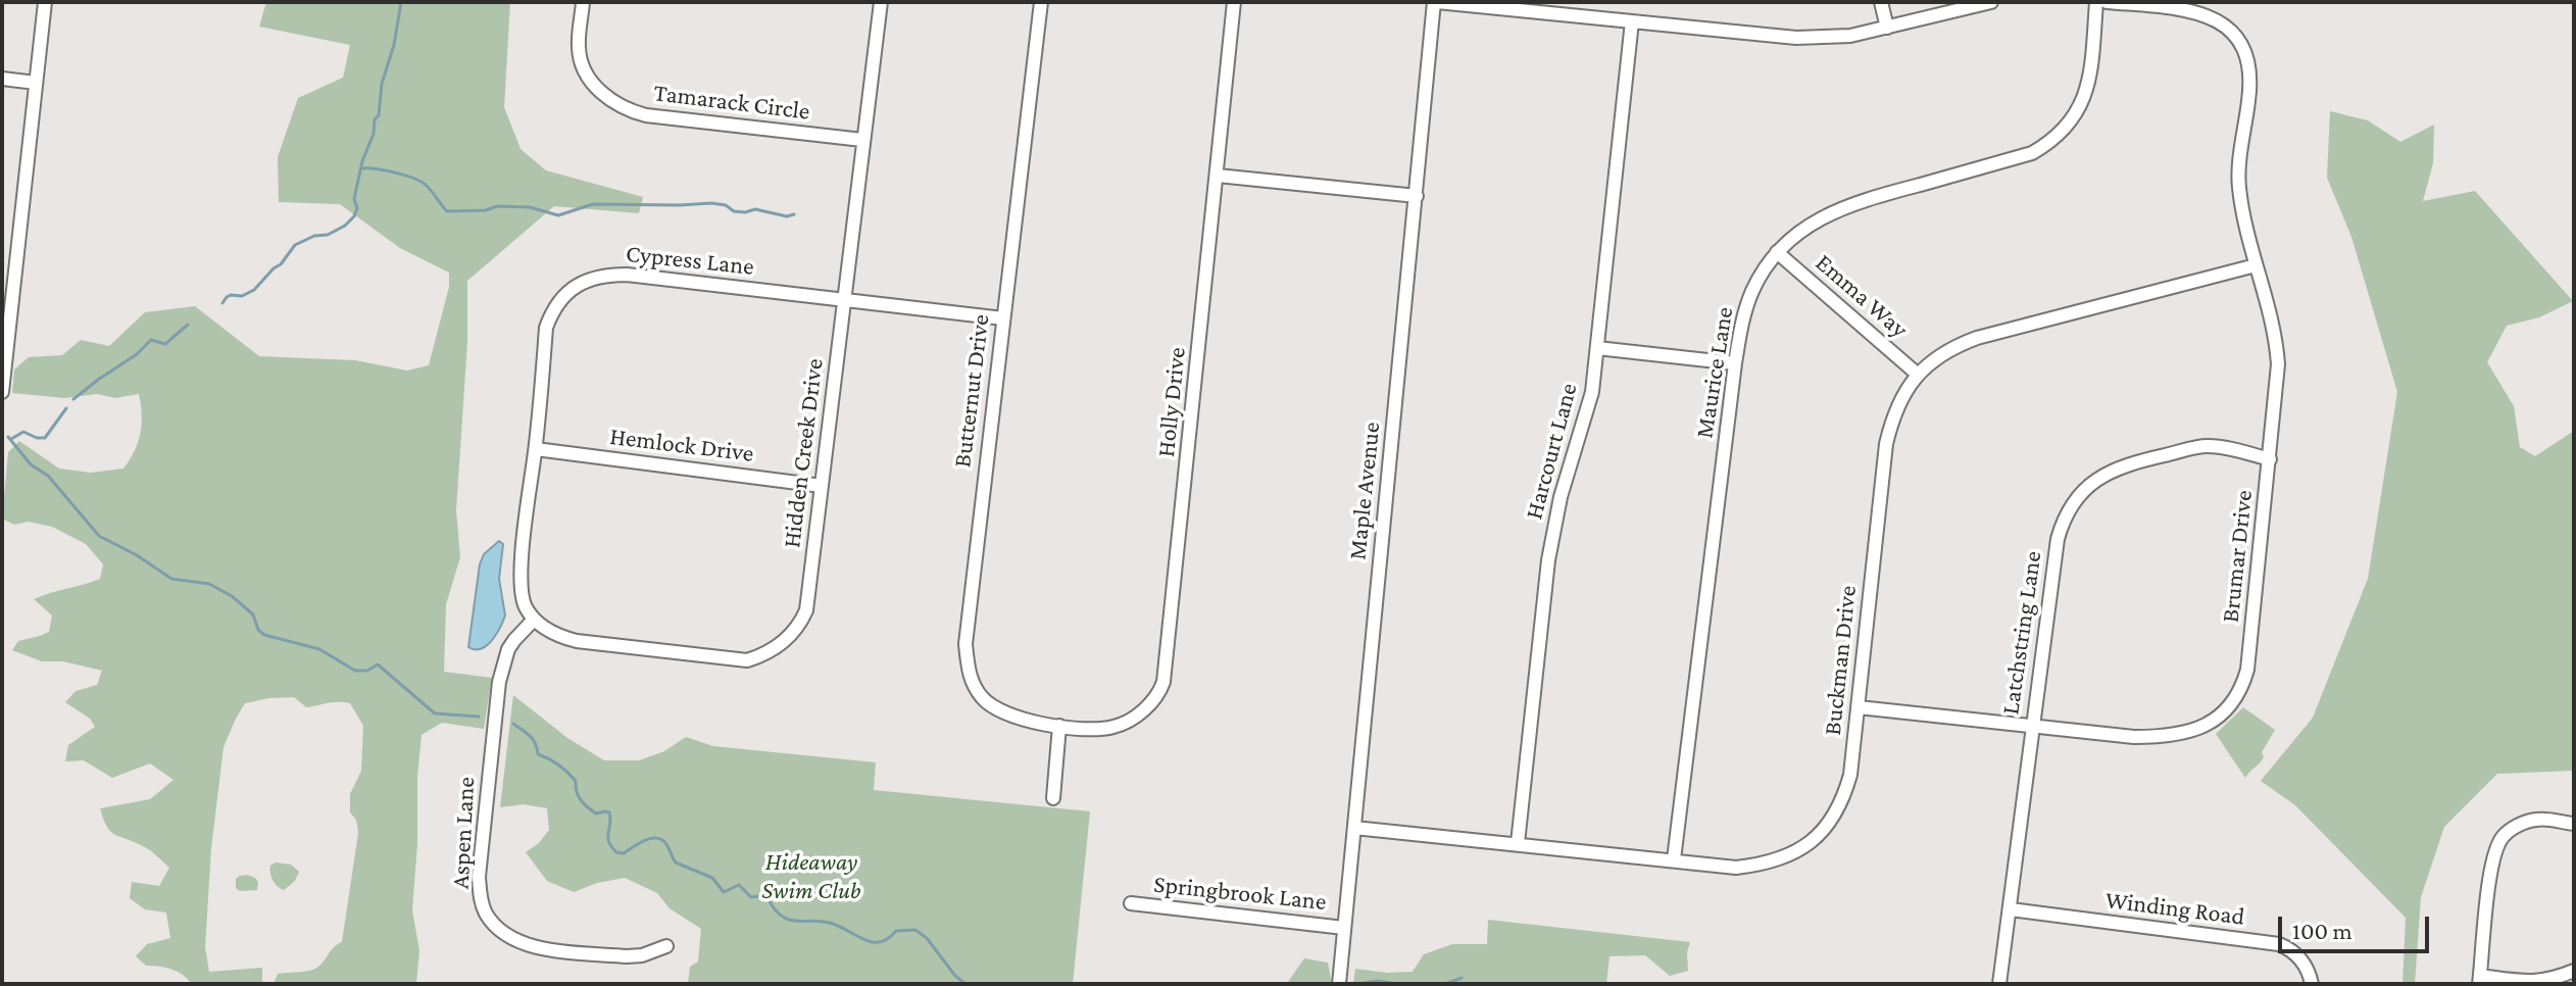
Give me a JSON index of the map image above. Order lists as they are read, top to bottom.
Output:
{
  "streets": {
    "street": [
      "Tamarack Circle",
      "Cypress Lane",
      "Emma Way",
      "Maurice Lane",
      "Butternut Drive",
      "Holly Drive",
      "Hemlock Drive",
      "Harcourt Lane",
      "Hidden Creek Drive",
      "Maple Avenue",
      "Brumar Drive",
      "Latchstring Lane",
      "Buckman Drive",
      "Aspen Lane",
      "Springbrook Lane",
      "Winding Road"
    ]
  },
  "crossings": [
    ["Tamarack Circle", "Hidden Creek Drive"],
    ["Cypress Lane", "Butternut Drive"],
    ["Cypress Lane", "Hemlock Drive"],
    ["Cypress Lane", "Hidden Creek Drive"],
    ["Cypress Lane", "Aspen Lane"],
    ["Emma Way", "Maurice Lane"],
    ["Emma Way", "Buckman Drive"],
    ["Maurice Lane", "Buckman Drive"],
    ["Butternut Drive", "Holly Drive"],
    ["Hemlock Drive", "Hidden Creek Drive"],
    ["Harcourt Lane", "Buckman Drive"],
    ["Hidden Creek Drive", "Aspen Lane"],
    ["Maple Avenue", "Buckman Drive"],
    ["Maple Avenue", "Springbrook Lane"],
    ["Brumar Drive", "Latchstring Lane"],
    ["Brumar Drive", "Buckman Drive"],
    ["Latchstring Lane", "Winding Road"]
  ],
  "parks": ["Hideaway Swim Club"],
  "scale_bar": "100 m"
}
